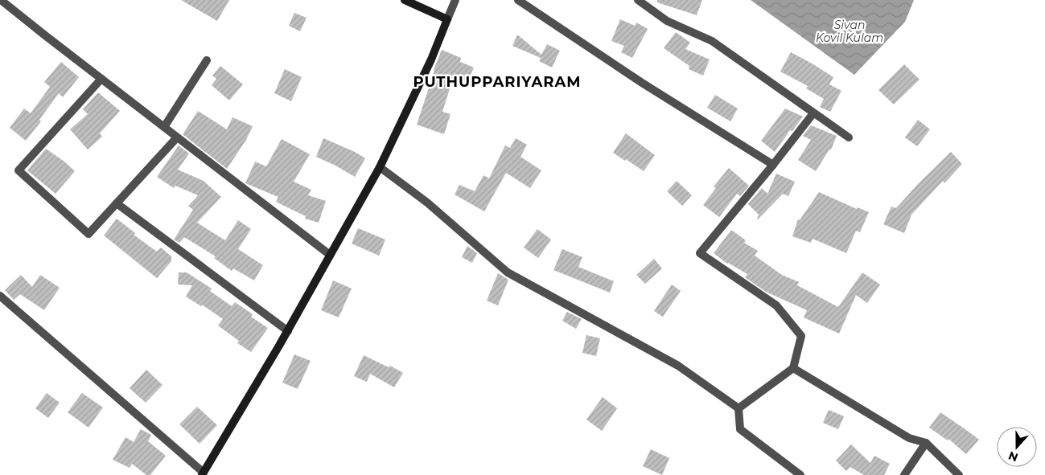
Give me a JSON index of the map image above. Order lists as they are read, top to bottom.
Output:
{
  "districts": ["PUTHUPPARIYARAM"],
  "water": ["Sivan Kovil Kulam"],
  "north": "bottom"
}
